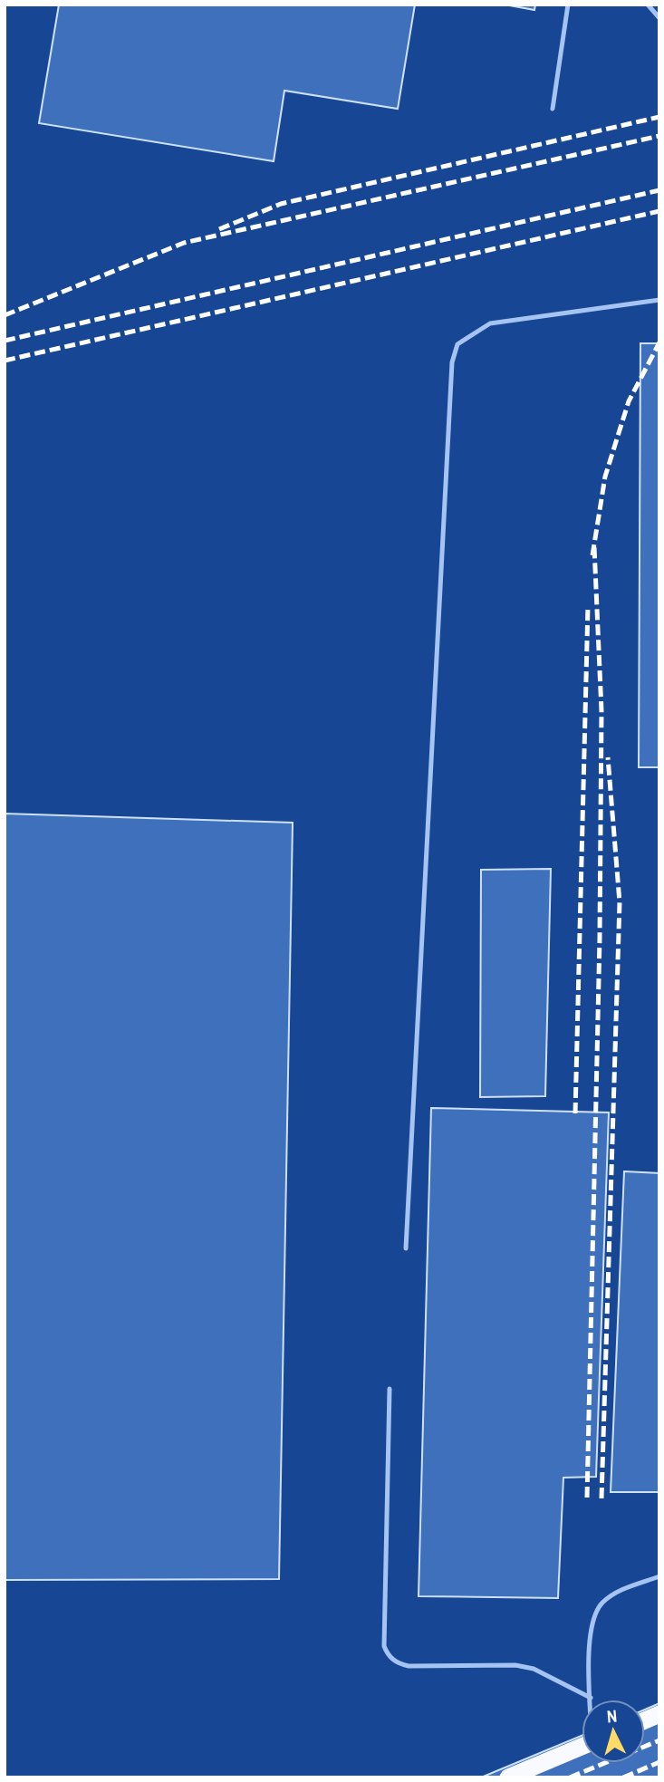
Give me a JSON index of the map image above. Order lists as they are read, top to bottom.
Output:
{
  "north": "top"
}
